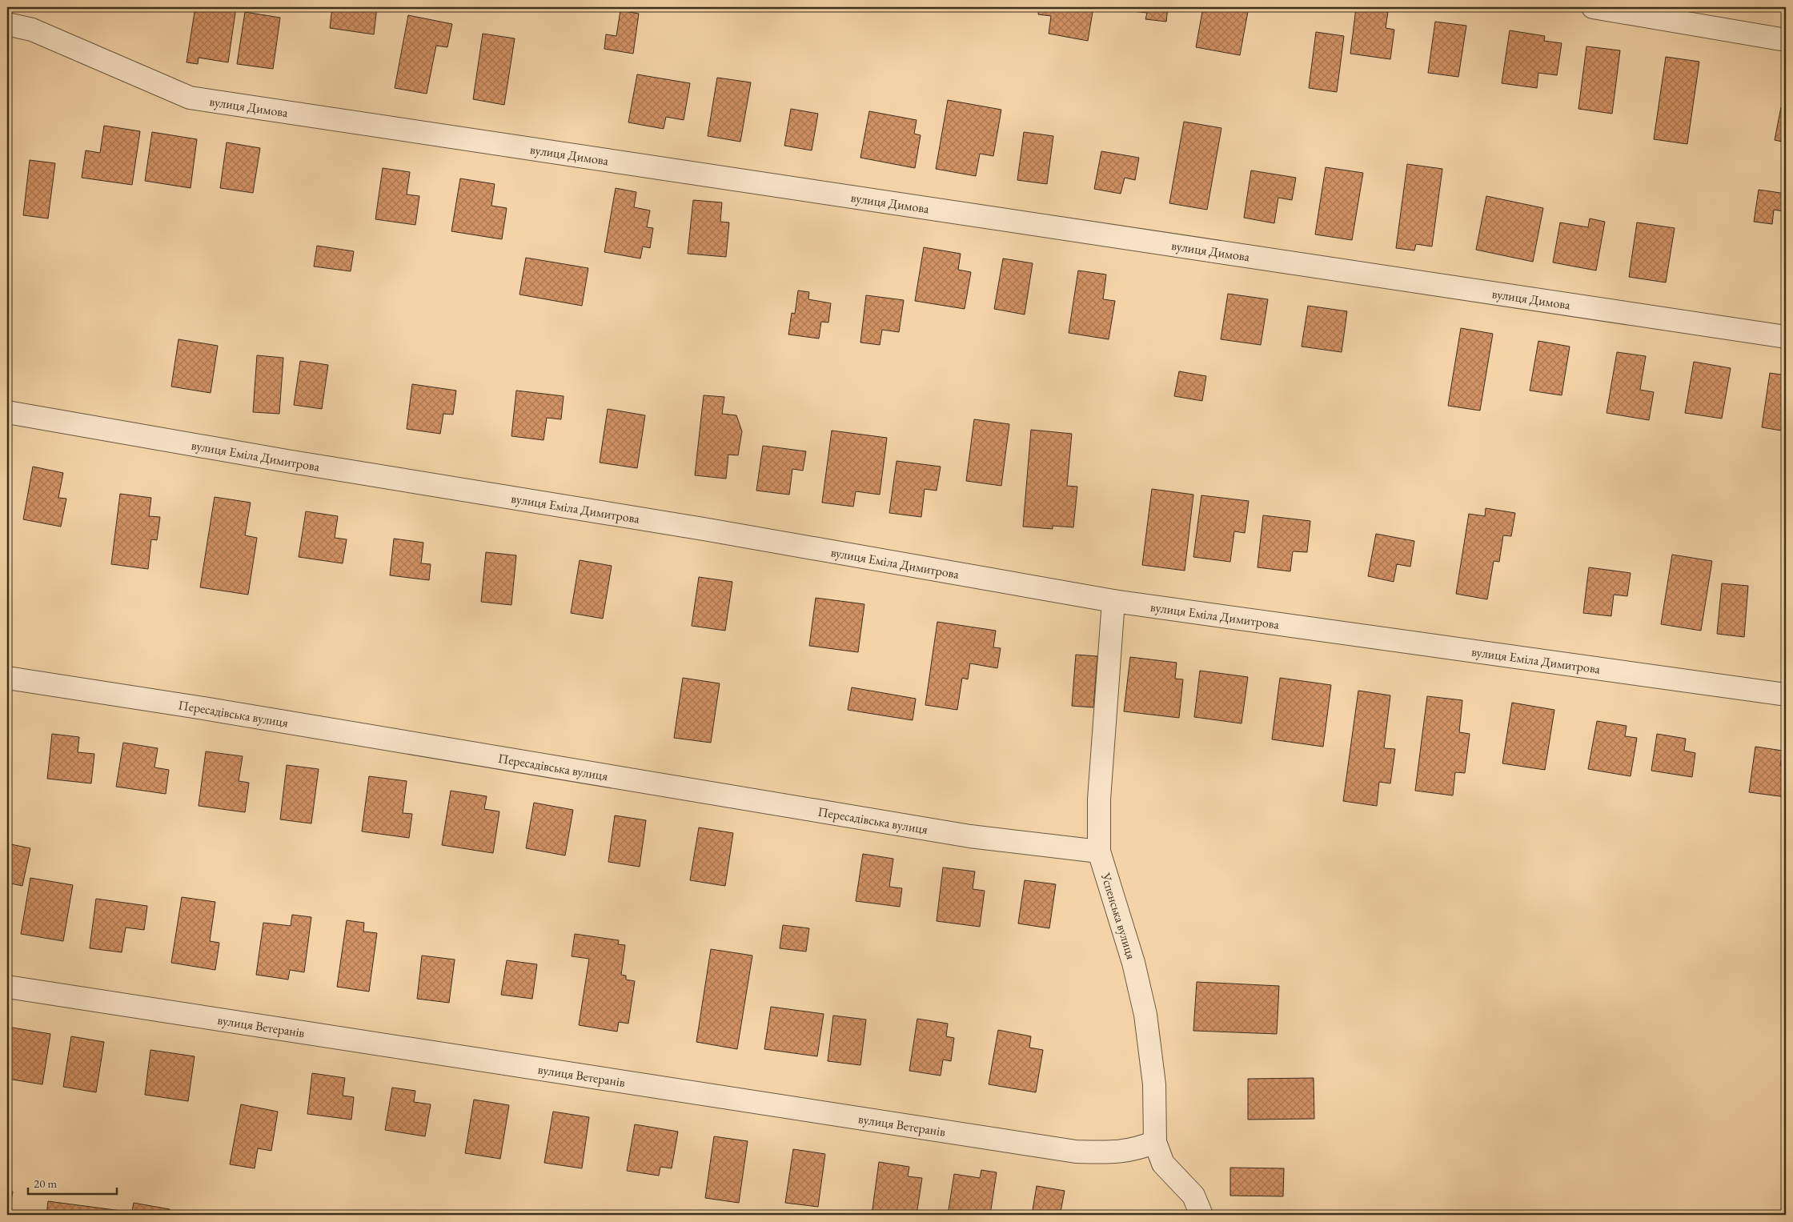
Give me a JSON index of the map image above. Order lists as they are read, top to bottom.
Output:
{
  "streets": {
    "street": [
      "вулиця Димова",
      "вулиця Еміла Димитрова",
      "Пересадівська вулиця",
      "Успенська вулиця",
      "вулиця Ветеранів"
    ]
  },
  "crossings": [
    ["вулиця Еміла Димитрова", "Успенська вулиця"],
    ["Пересадівська вулиця", "Успенська вулиця"],
    ["Успенська вулиця", "вулиця Ветеранів"]
  ],
  "scale_bar": "20 m"
}
